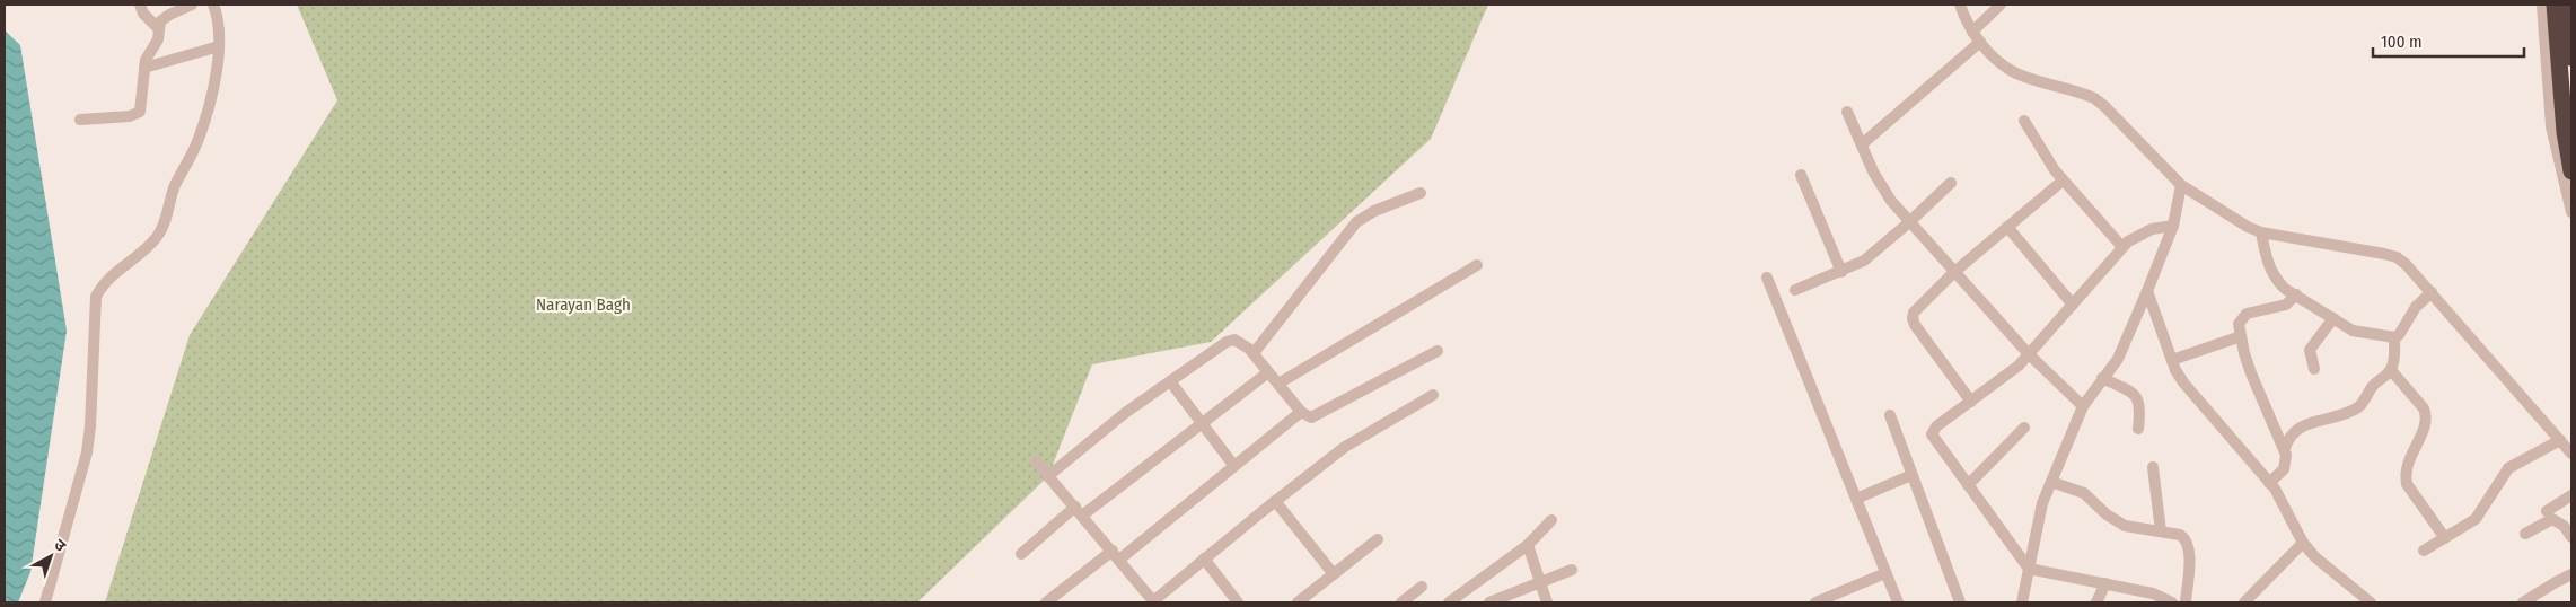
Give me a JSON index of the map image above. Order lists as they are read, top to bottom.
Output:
{
  "parks": ["Narayan Bagh"],
  "scale_bar": "100 m",
  "north": "top right"
}
